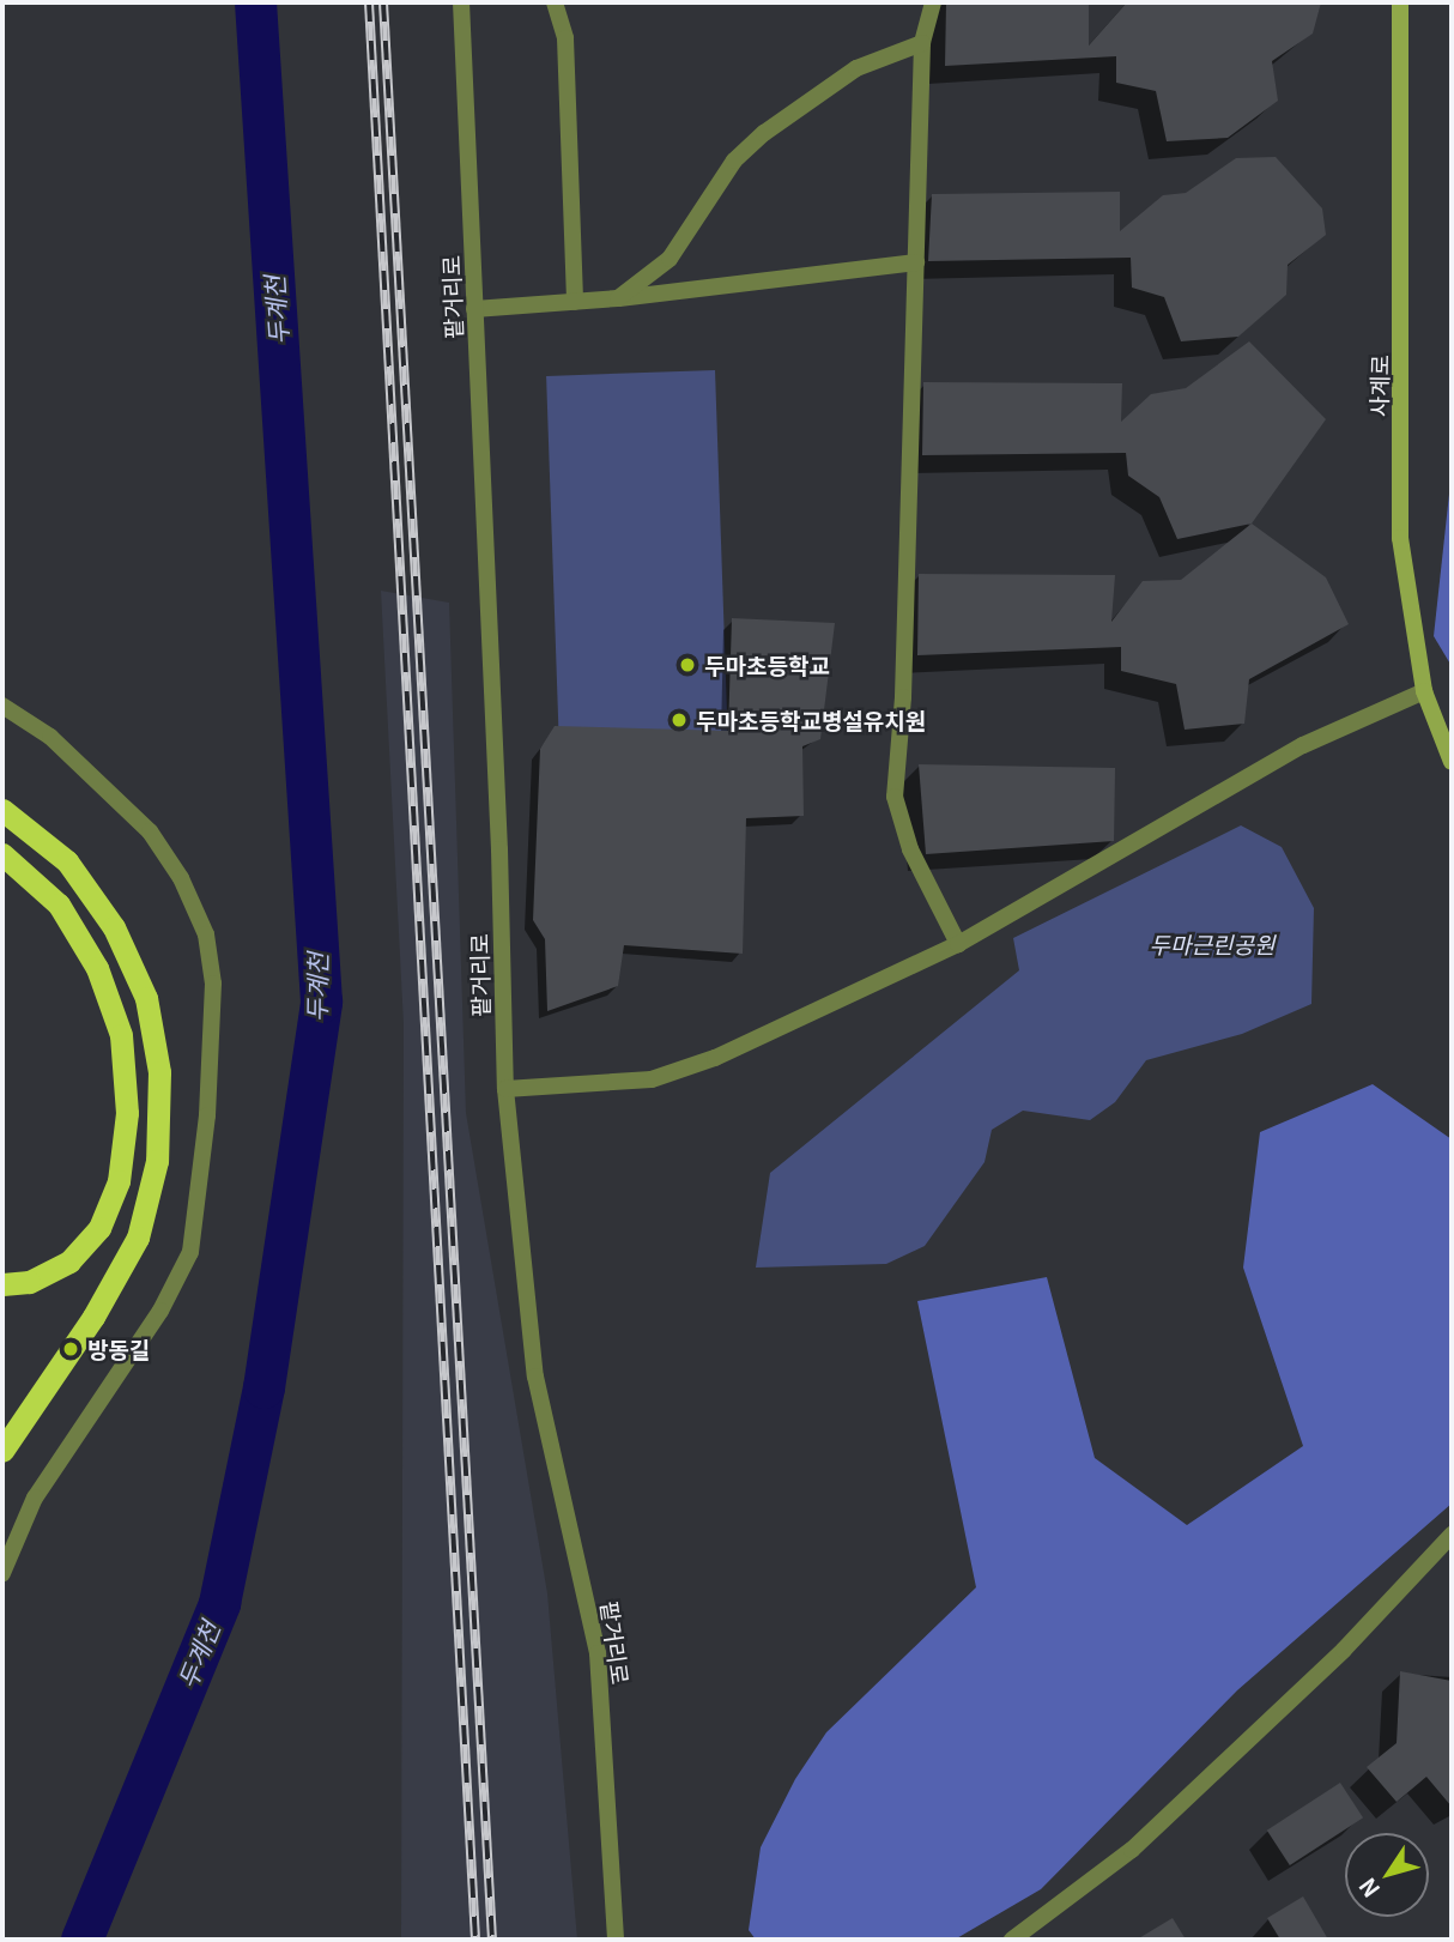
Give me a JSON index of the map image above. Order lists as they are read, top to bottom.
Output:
{
  "streets": {
    "main road": ["사계로"],
    "street": ["팥거리로"]
  },
  "water": ["두계천"],
  "parks": ["두마근린공원"],
  "places": ["두마초등학교", "두마초등학교병설유치원", "방동길"],
  "north": "bottom left"
}
